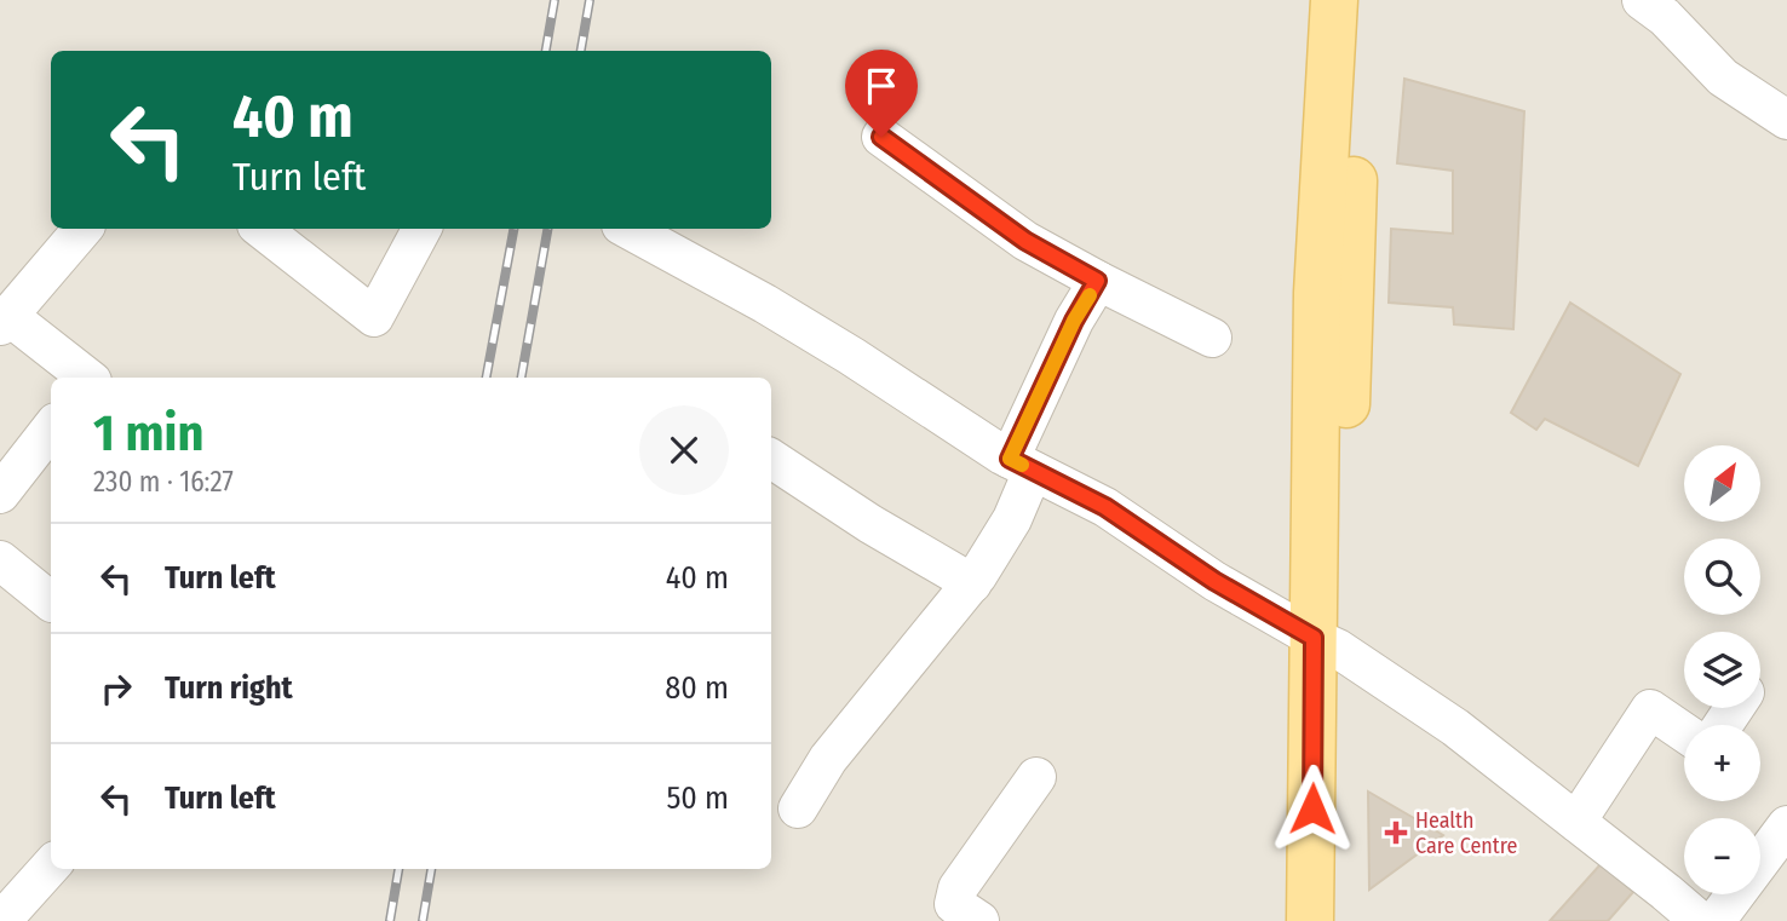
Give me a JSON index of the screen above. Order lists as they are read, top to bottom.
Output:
{
  "places": {
    "health": ["Health Care Centre"]
  },
  "north": "top right",
  "page": {
    "turn": ["40 m", "Turn left"],
    "heading": ["1 min", "230 m · 16:27"],
    "map_buttons": ["+", "−"],
    "list": [
      {
        "name": "Turn left",
        "value": "40 m"
      },
      {
        "name": "Turn right",
        "value": "80 m"
      },
      {
        "name": "Turn left",
        "value": "50 m"
      }
    ]
  }
}
